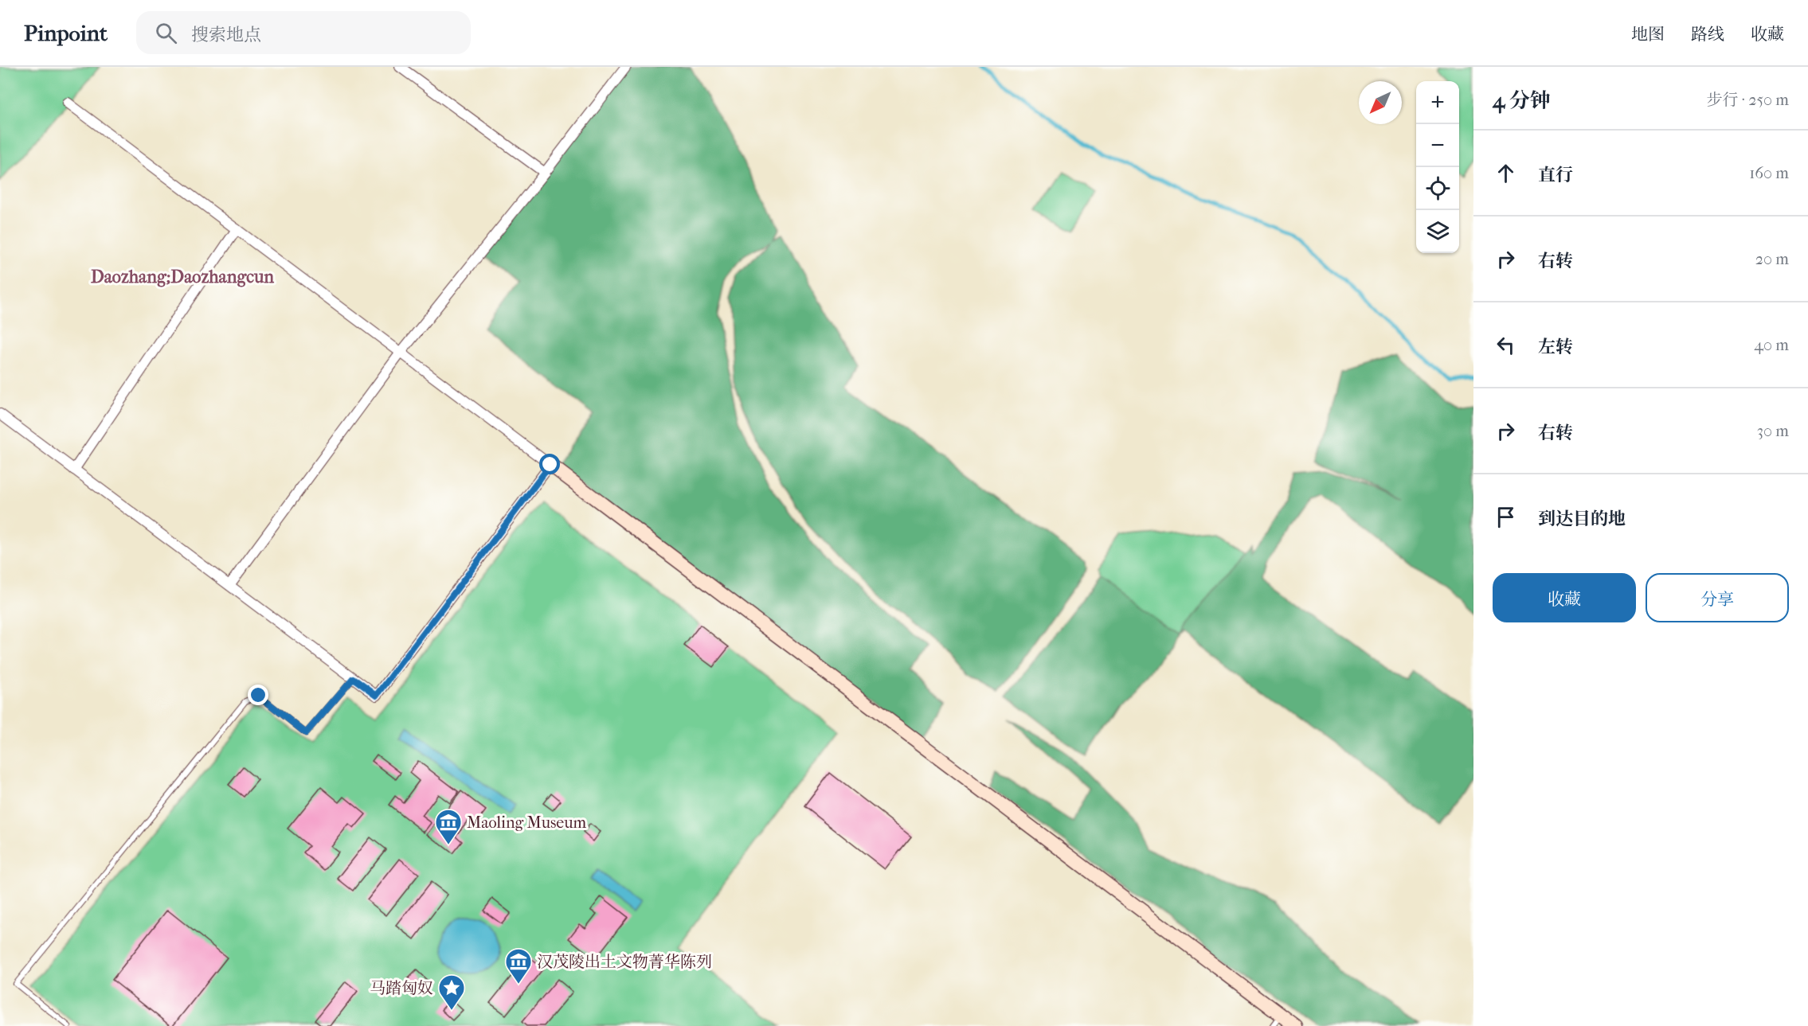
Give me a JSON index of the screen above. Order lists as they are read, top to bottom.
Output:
{
  "districts": ["Daozhang;Daozhangcun"],
  "places": {
    "museum": ["Maoling Museum", "汉茂陵出土文物菁华陈列"],
    "place": ["马踏匈奴"]
  },
  "north": "bottom left",
  "page": {
    "header": "Pinpoint",
    "search": "搜索地点",
    "nav": ["地图", "路线", "收藏"],
    "heading": ["4 分钟", "步行 · 250 m"],
    "map_buttons": ["+", "−"],
    "list": [
      ["直行", "160 m"],
      ["右转", "20 m"],
      ["左转", "40 m"],
      ["右转", "30 m"],
      "到达目的地"
    ],
    "buttons": ["收藏", "分享"]
  }
}
